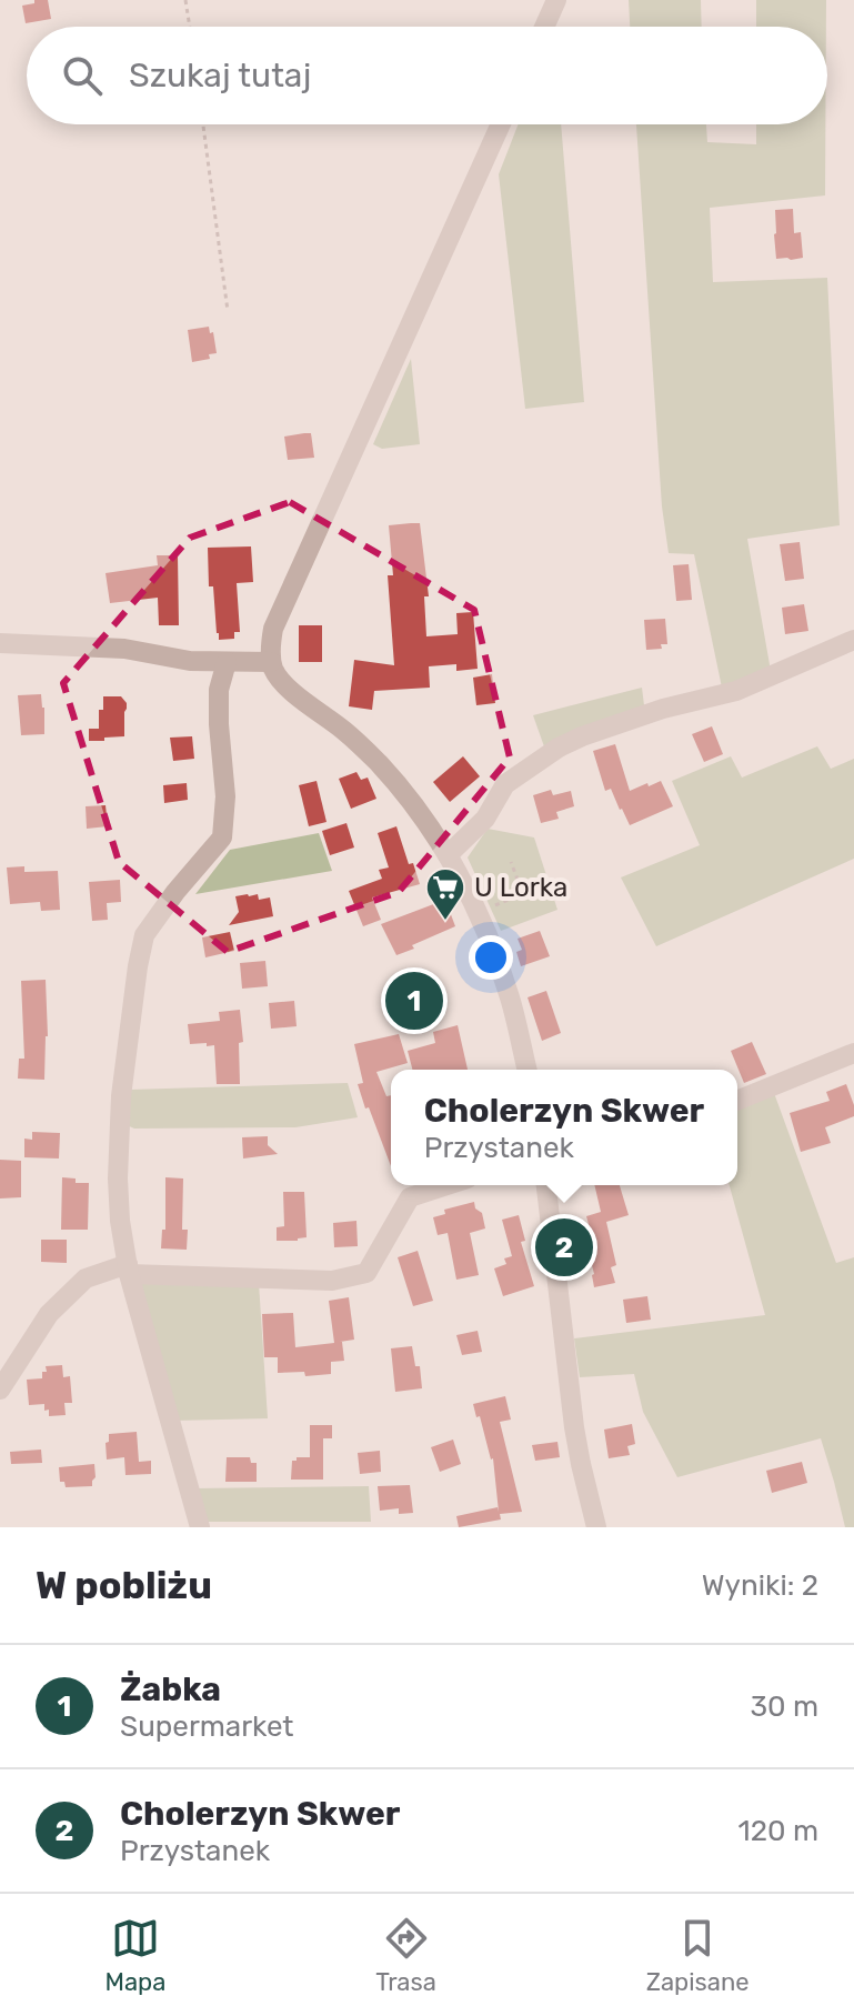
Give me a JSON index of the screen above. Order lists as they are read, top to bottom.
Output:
{
  "places": {
    "supermarket": ["U Lorka"]
  },
  "page": {
    "search": "Szukaj tutaj",
    "pins": ["1", "2"],
    "popup": ["Cholerzyn Skwer", "Przystanek"],
    "heading": ["W pobliżu", "Wyniki: 2"],
    "list": [
      {
        "mark": "1",
        "name": "Żabka",
        "note": "Supermarket",
        "value": "30 m"
      },
      {
        "mark": "2",
        "name": "Cholerzyn Skwer",
        "note": "Przystanek",
        "value": "120 m"
      }
    ],
    "nav": ["Mapa", "Trasa", "Zapisane"]
  }
}
